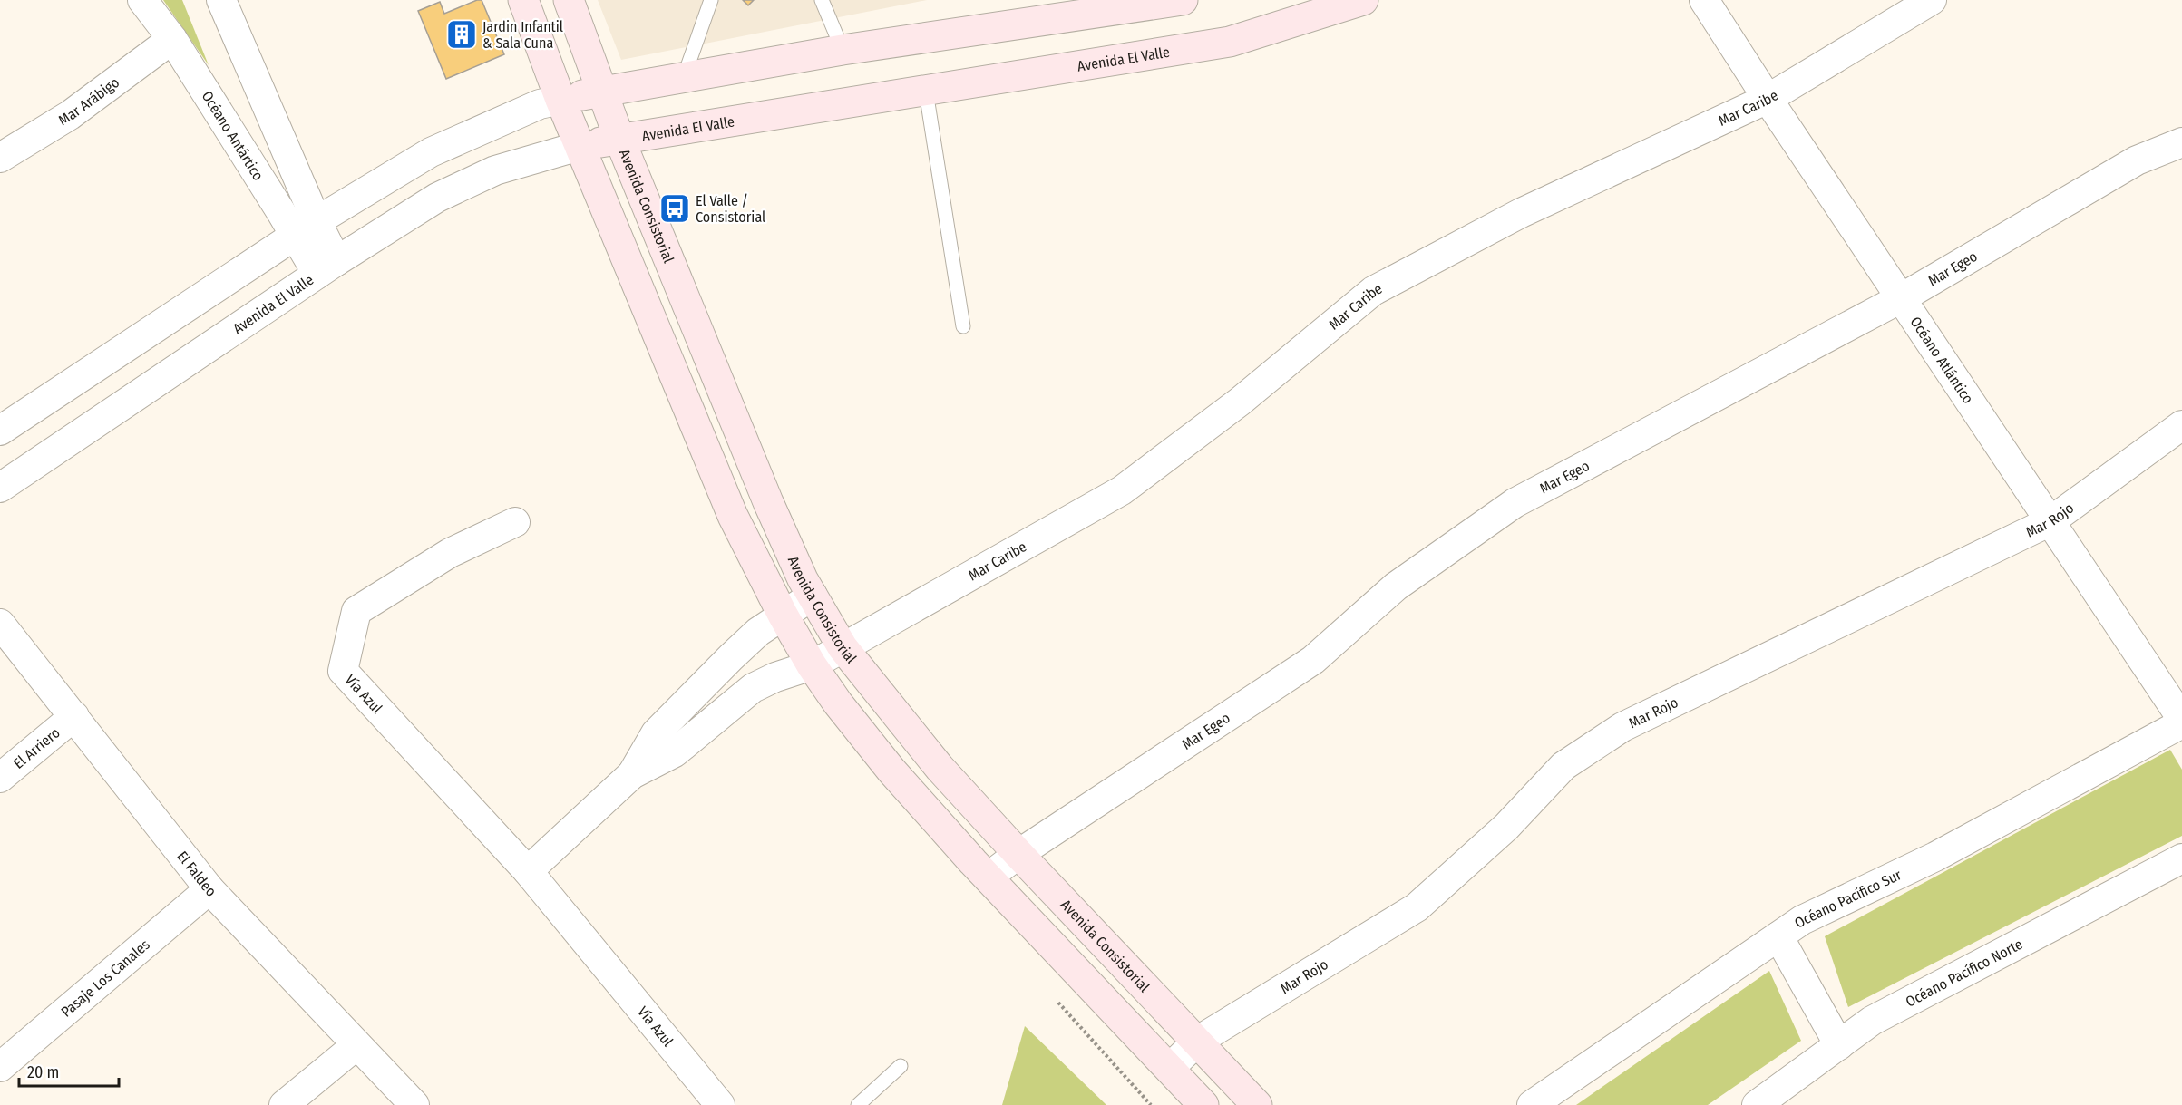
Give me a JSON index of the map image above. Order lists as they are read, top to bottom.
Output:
{
  "streets": {
    "main road": ["Avenida El Valle", "Avenida Consistorial"],
    "street": [
      "Mar Arábigo",
      "Mar Caribe",
      "Océano Antártico",
      "Mar Egeo",
      "Océano Atlántico",
      "Mar Rojo",
      "Vía Azul",
      "El Arriero",
      "El Faldeo",
      "Océano Pacífico Sur",
      "Océano Pacífico Norte",
      "Pasaje Los Canales"
    ]
  },
  "crossings": [
    ["Avenida El Valle", "Océano Antártico"],
    ["Avenida El Valle", "Avenida Consistorial"],
    ["Mar Arábigo", "Océano Antártico"],
    ["Mar Caribe", "Avenida Consistorial"],
    ["Mar Caribe", "Océano Atlántico"],
    ["Avenida Consistorial", "Mar Egeo"],
    ["Avenida Consistorial", "Mar Rojo"],
    ["Mar Egeo", "Océano Atlántico"],
    ["Océano Atlántico", "Mar Rojo"],
    ["El Arriero", "El Faldeo"],
    ["El Faldeo", "Pasaje Los Canales"]
  ],
  "places": {
    "building": ["Jardin Infantil & Sala Cuna"],
    "bus stop": ["El Valle / Consistorial"]
  },
  "scale_bar": "20 m"
}
